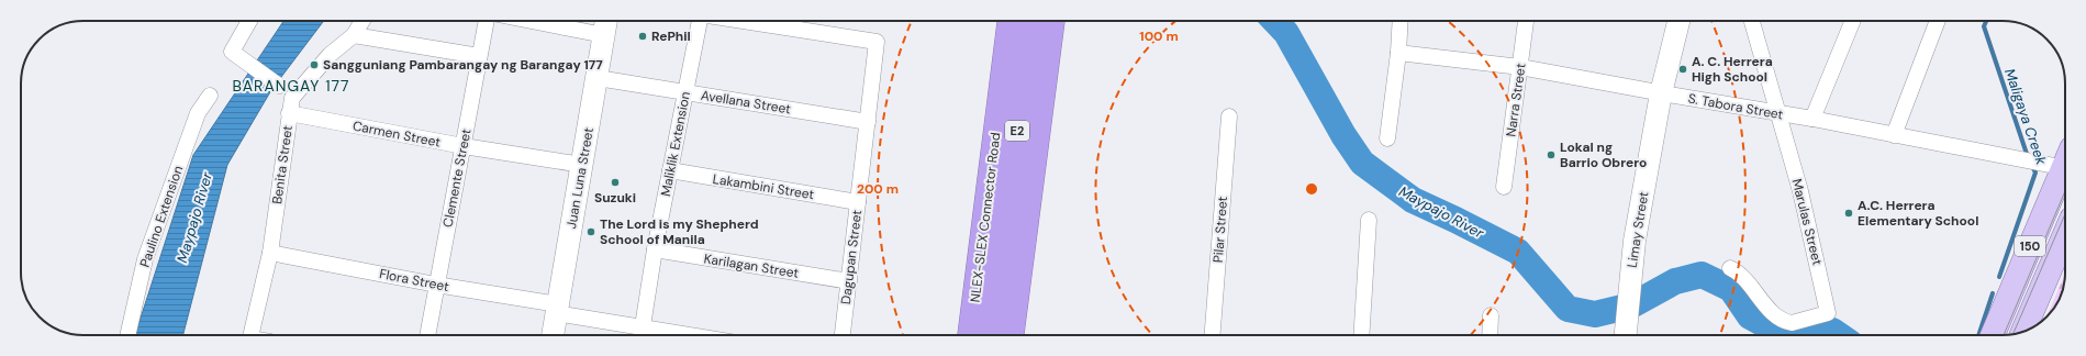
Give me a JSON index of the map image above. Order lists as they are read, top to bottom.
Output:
{
  "streets": {
    "highway": ["E2", "NLEX-SLEX Connector Road"],
    "main road": ["150"],
    "street": [
      "Narra Street",
      "Avellana Street",
      "S. Tabora Street",
      "Carmen Street",
      "Maliklik Extension",
      "Benita Street",
      "Clemente Street",
      "Juan Luna Street",
      "Lakambini Street",
      "Paulino Extension",
      "Marulas Street",
      "Pilar Street",
      "Limay Street",
      "Dagupan Street",
      "Karilagan Street",
      "Flora Street"
    ]
  },
  "crossings": [
    ["Narra Street", "S. Tabora Street"],
    ["Avellana Street", "Maliklik Extension"],
    ["Avellana Street", "Juan Luna Street"],
    ["Avellana Street", "Dagupan Street"],
    ["S. Tabora Street", "Marulas Street"],
    ["S. Tabora Street", "Limay Street"],
    ["S. Tabora Street", "150"],
    ["Carmen Street", "Benita Street"],
    ["Carmen Street", "Clemente Street"],
    ["Carmen Street", "Juan Luna Street"],
    ["Maliklik Extension", "Lakambini Street"],
    ["Maliklik Extension", "Karilagan Street"],
    ["Maliklik Extension", "Flora Street"],
    ["Benita Street", "Flora Street"],
    ["Clemente Street", "Flora Street"],
    ["Juan Luna Street", "Flora Street"],
    ["Lakambini Street", "Dagupan Street"],
    ["Dagupan Street", "Karilagan Street"]
  ],
  "districts": ["BARANGAY 177"],
  "water": ["Maligaya Creek", "Maypajo River"],
  "places": [
    "RePhil",
    "Sangguniang Pambarangay ng Barangay 177",
    "A. C. Herrera High School",
    "Lokal ng Barrio Obrero",
    "Suzuki",
    "A.C. Herrera Elementary School",
    "The Lord is my Shepherd School of Manila"
  ],
  "rings": ["100 m", "200 m"]
}
